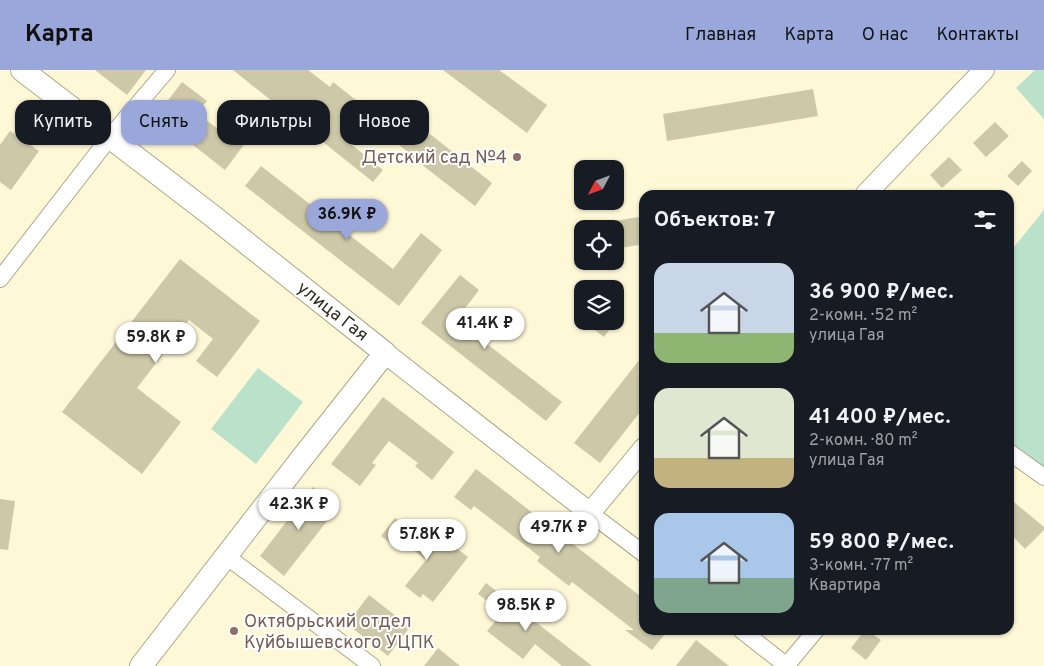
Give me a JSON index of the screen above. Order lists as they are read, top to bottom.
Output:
{
  "streets": {
    "main road": ["улица Гая"]
  },
  "places": ["Детский сад №4", "Октябрьский отдел Куйбышевского УЦПК"],
  "north": "bottom left",
  "page": {
    "header": "Карта",
    "nav": [
      "Главная",
      "Карта",
      "О нас",
      "Контакты"
    ],
    "chip": [
      "Купить",
      "Снять",
      "Фильтры",
      "Новое"
    ],
    "heading": "Объектов: 7",
    "price": [
      "36.9K ₽",
      "41.4K ₽",
      "59.8K ₽",
      "42.3K ₽",
      "49.7K ₽",
      "57.8K ₽",
      "98.5K ₽"
    ],
    "list": [
      {
        "name": "36 900 ₽/мес.",
        "note": "2-комн. · 52 m² · улица Гая"
      },
      {
        "name": "41 400 ₽/мес.",
        "note": "2-комн. · 80 m² · улица Гая"
      },
      {
        "name": "59 800 ₽/мес.",
        "note": "3-комн. · 77 m² · Квартира"
      }
    ]
  }
}
